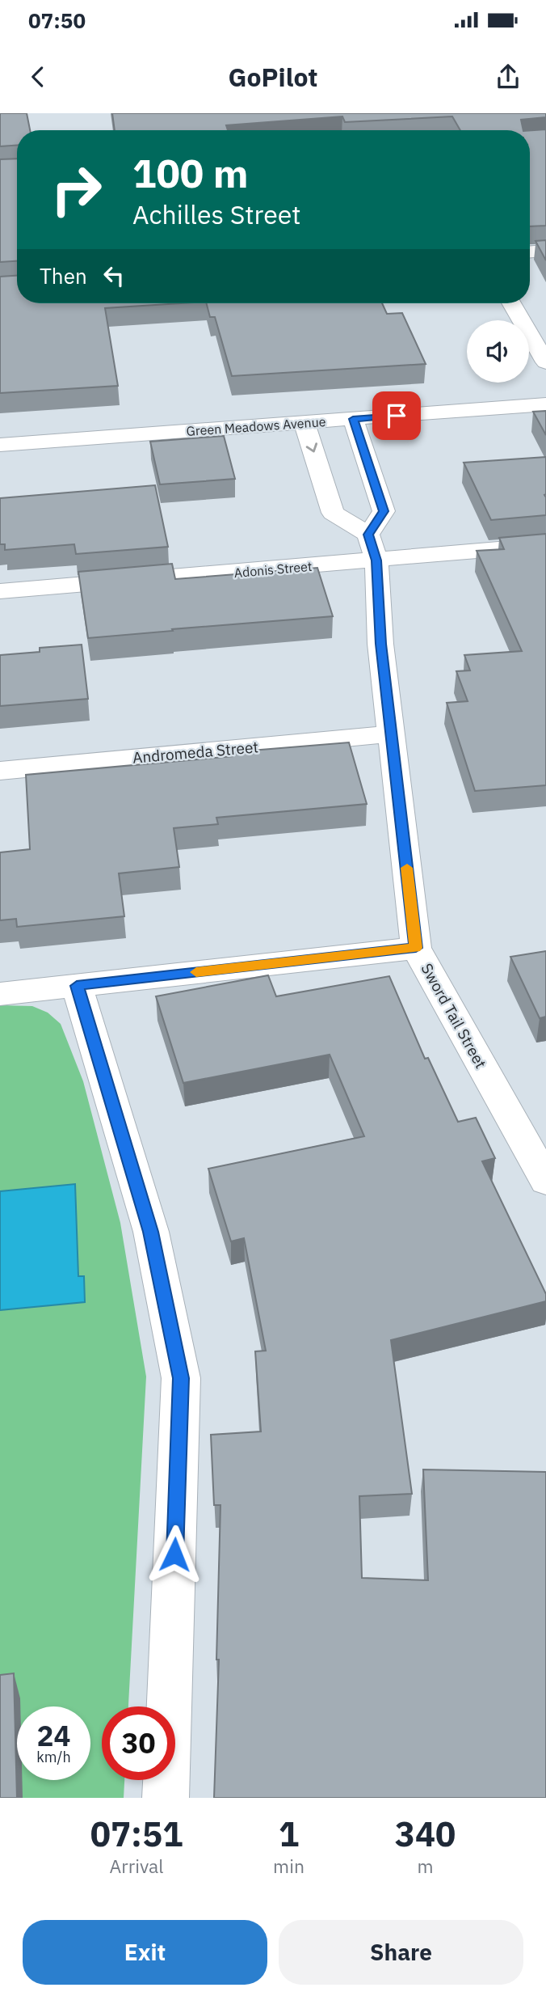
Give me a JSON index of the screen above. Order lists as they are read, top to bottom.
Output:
{
  "streets": {
    "street": [
      "Green Meadows Avenue",
      "Adonis Street",
      "Andromeda Street",
      "Sword Tail Street"
    ]
  },
  "crossings": [
    ["Adonis Street", "Sword Tail Street"],
    ["Andromeda Street", "Sword Tail Street"]
  ],
  "page": {
    "status": "07:50",
    "header": "GoPilot",
    "turn": ["100 m", "Achilles Street"],
    "then": "Then",
    "speed": "24 km/h",
    "limit": "30",
    "eta": [
      "07:51",
      "Arrival",
      "1",
      "min",
      "340",
      "m"
    ],
    "buttons": ["Exit", "Share"]
  }
}
